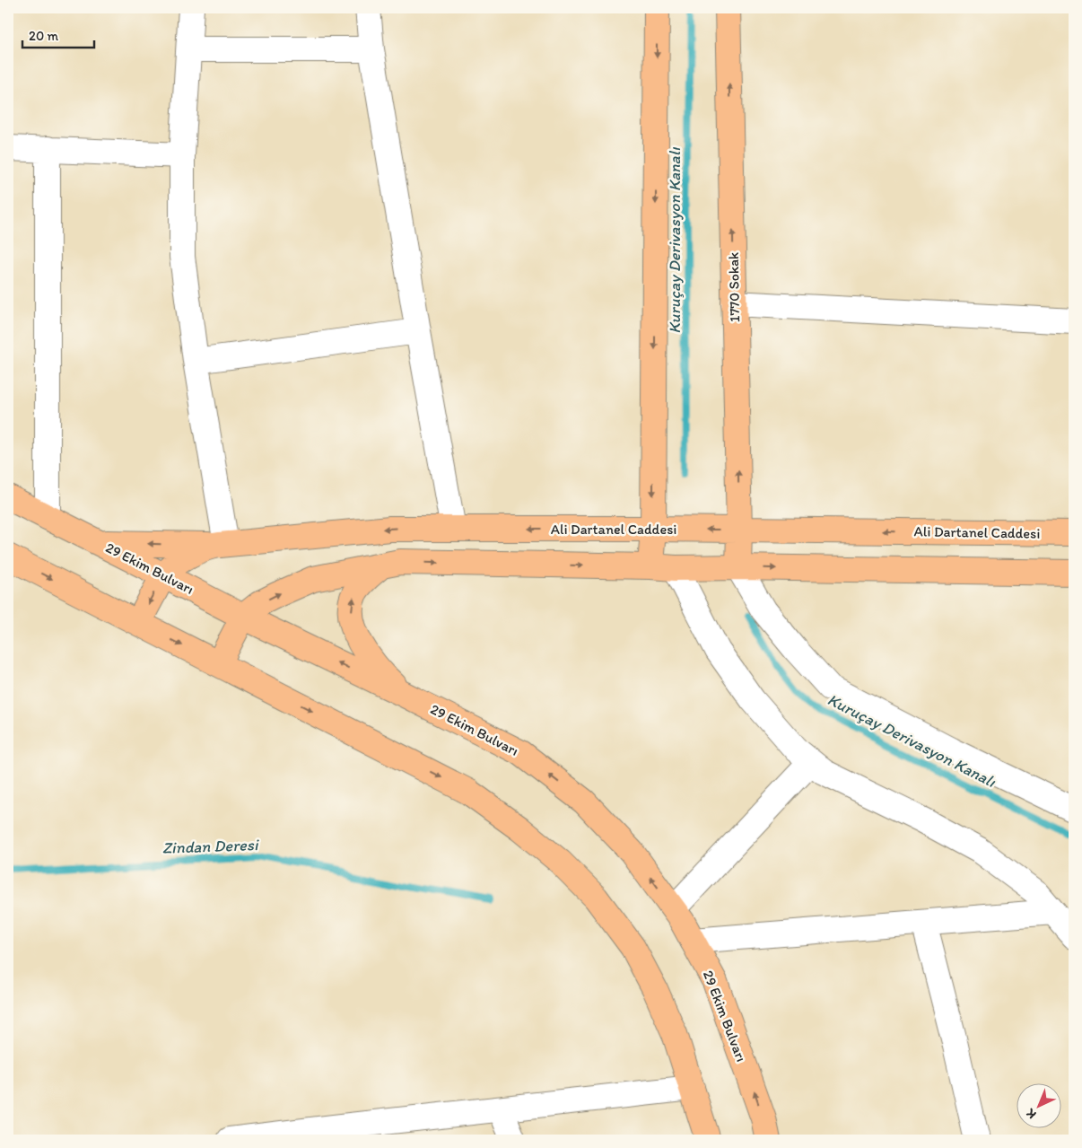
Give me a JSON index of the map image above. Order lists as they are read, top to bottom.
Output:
{
  "streets": {
    "main road": ["1770 Sokak", "Ali Dartanel Caddesi", "29 Ekim Bulvarı"]
  },
  "crossings": [
    ["1770 Sokak", "Ali Dartanel Caddesi"],
    ["Ali Dartanel Caddesi", "29 Ekim Bulvarı"]
  ],
  "water": ["Kuruçay Derivasyon Kanalı", "Zindan Deresi"],
  "scale_bar": "20 m",
  "north": "bottom left"
}
